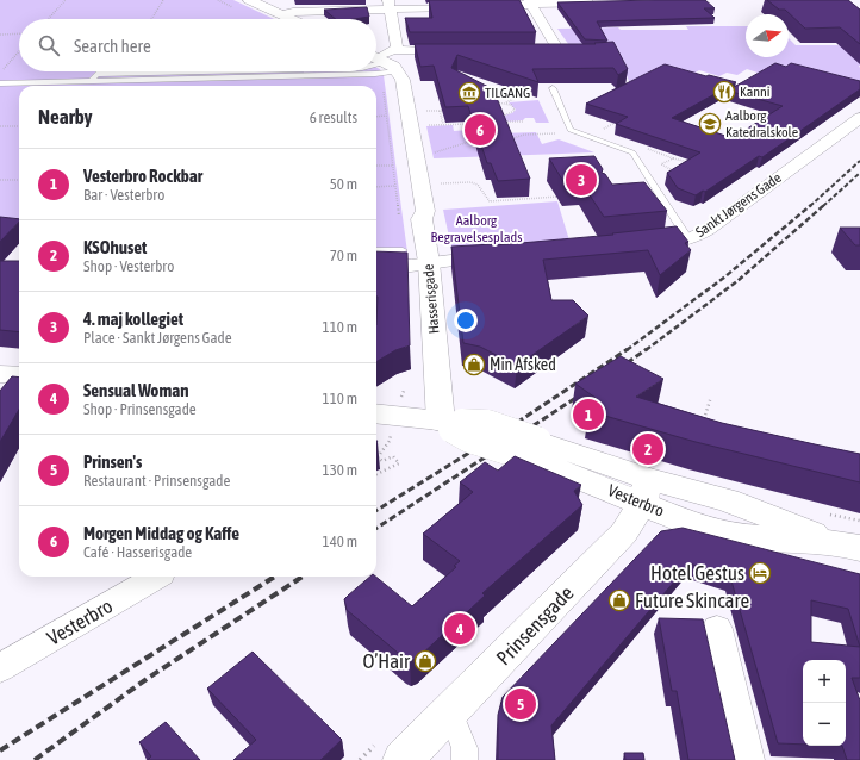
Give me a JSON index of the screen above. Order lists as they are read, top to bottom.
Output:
{
  "streets": {
    "street": [
      "Sankt Jørgens Gade",
      "Hasserisgade",
      "Vesterbro",
      "Prinsensgade"
    ]
  },
  "crossings": [
    ["Hasserisgade", "Vesterbro"],
    ["Vesterbro", "Prinsensgade"]
  ],
  "parks": ["Aalborg Begravelsesplads"],
  "places": {
    "restaurant": ["Kanni"],
    "museum": ["TILGANG"],
    "school or university": ["Aalborg Katedralskole"],
    "shop": ["Min Afsked", "Future Skincare", "O’Hair"],
    "hotel": ["Hotel Gestus"]
  },
  "north": "right",
  "page": {
    "search": "Search here",
    "heading": ["Nearby", "6 results"],
    "pins": [
      "6",
      "3",
      "1",
      "2",
      "4",
      "5"
    ],
    "list": [
      {
        "mark": "1",
        "name": "Vesterbro Rockbar",
        "note": "Bar · Vesterbro",
        "value": "50 m"
      },
      {
        "mark": "2",
        "name": "KSOhuset",
        "note": "Shop · Vesterbro",
        "value": "70 m"
      },
      {
        "mark": "3",
        "name": "4. maj kollegiet",
        "note": "Place · Sankt Jørgens Gade",
        "value": "110 m"
      },
      {
        "mark": "4",
        "name": "Sensual Woman",
        "note": "Shop · Prinsensgade",
        "value": "110 m"
      },
      {
        "mark": "5",
        "name": "Prinsen's",
        "note": "Restaurant · Prinsensgade",
        "value": "130 m"
      },
      {
        "mark": "6",
        "name": "Morgen Middag og Kaffe",
        "note": "Café · Hasserisgade",
        "value": "140 m"
      }
    ],
    "map_buttons": ["+", "−"]
  }
}
